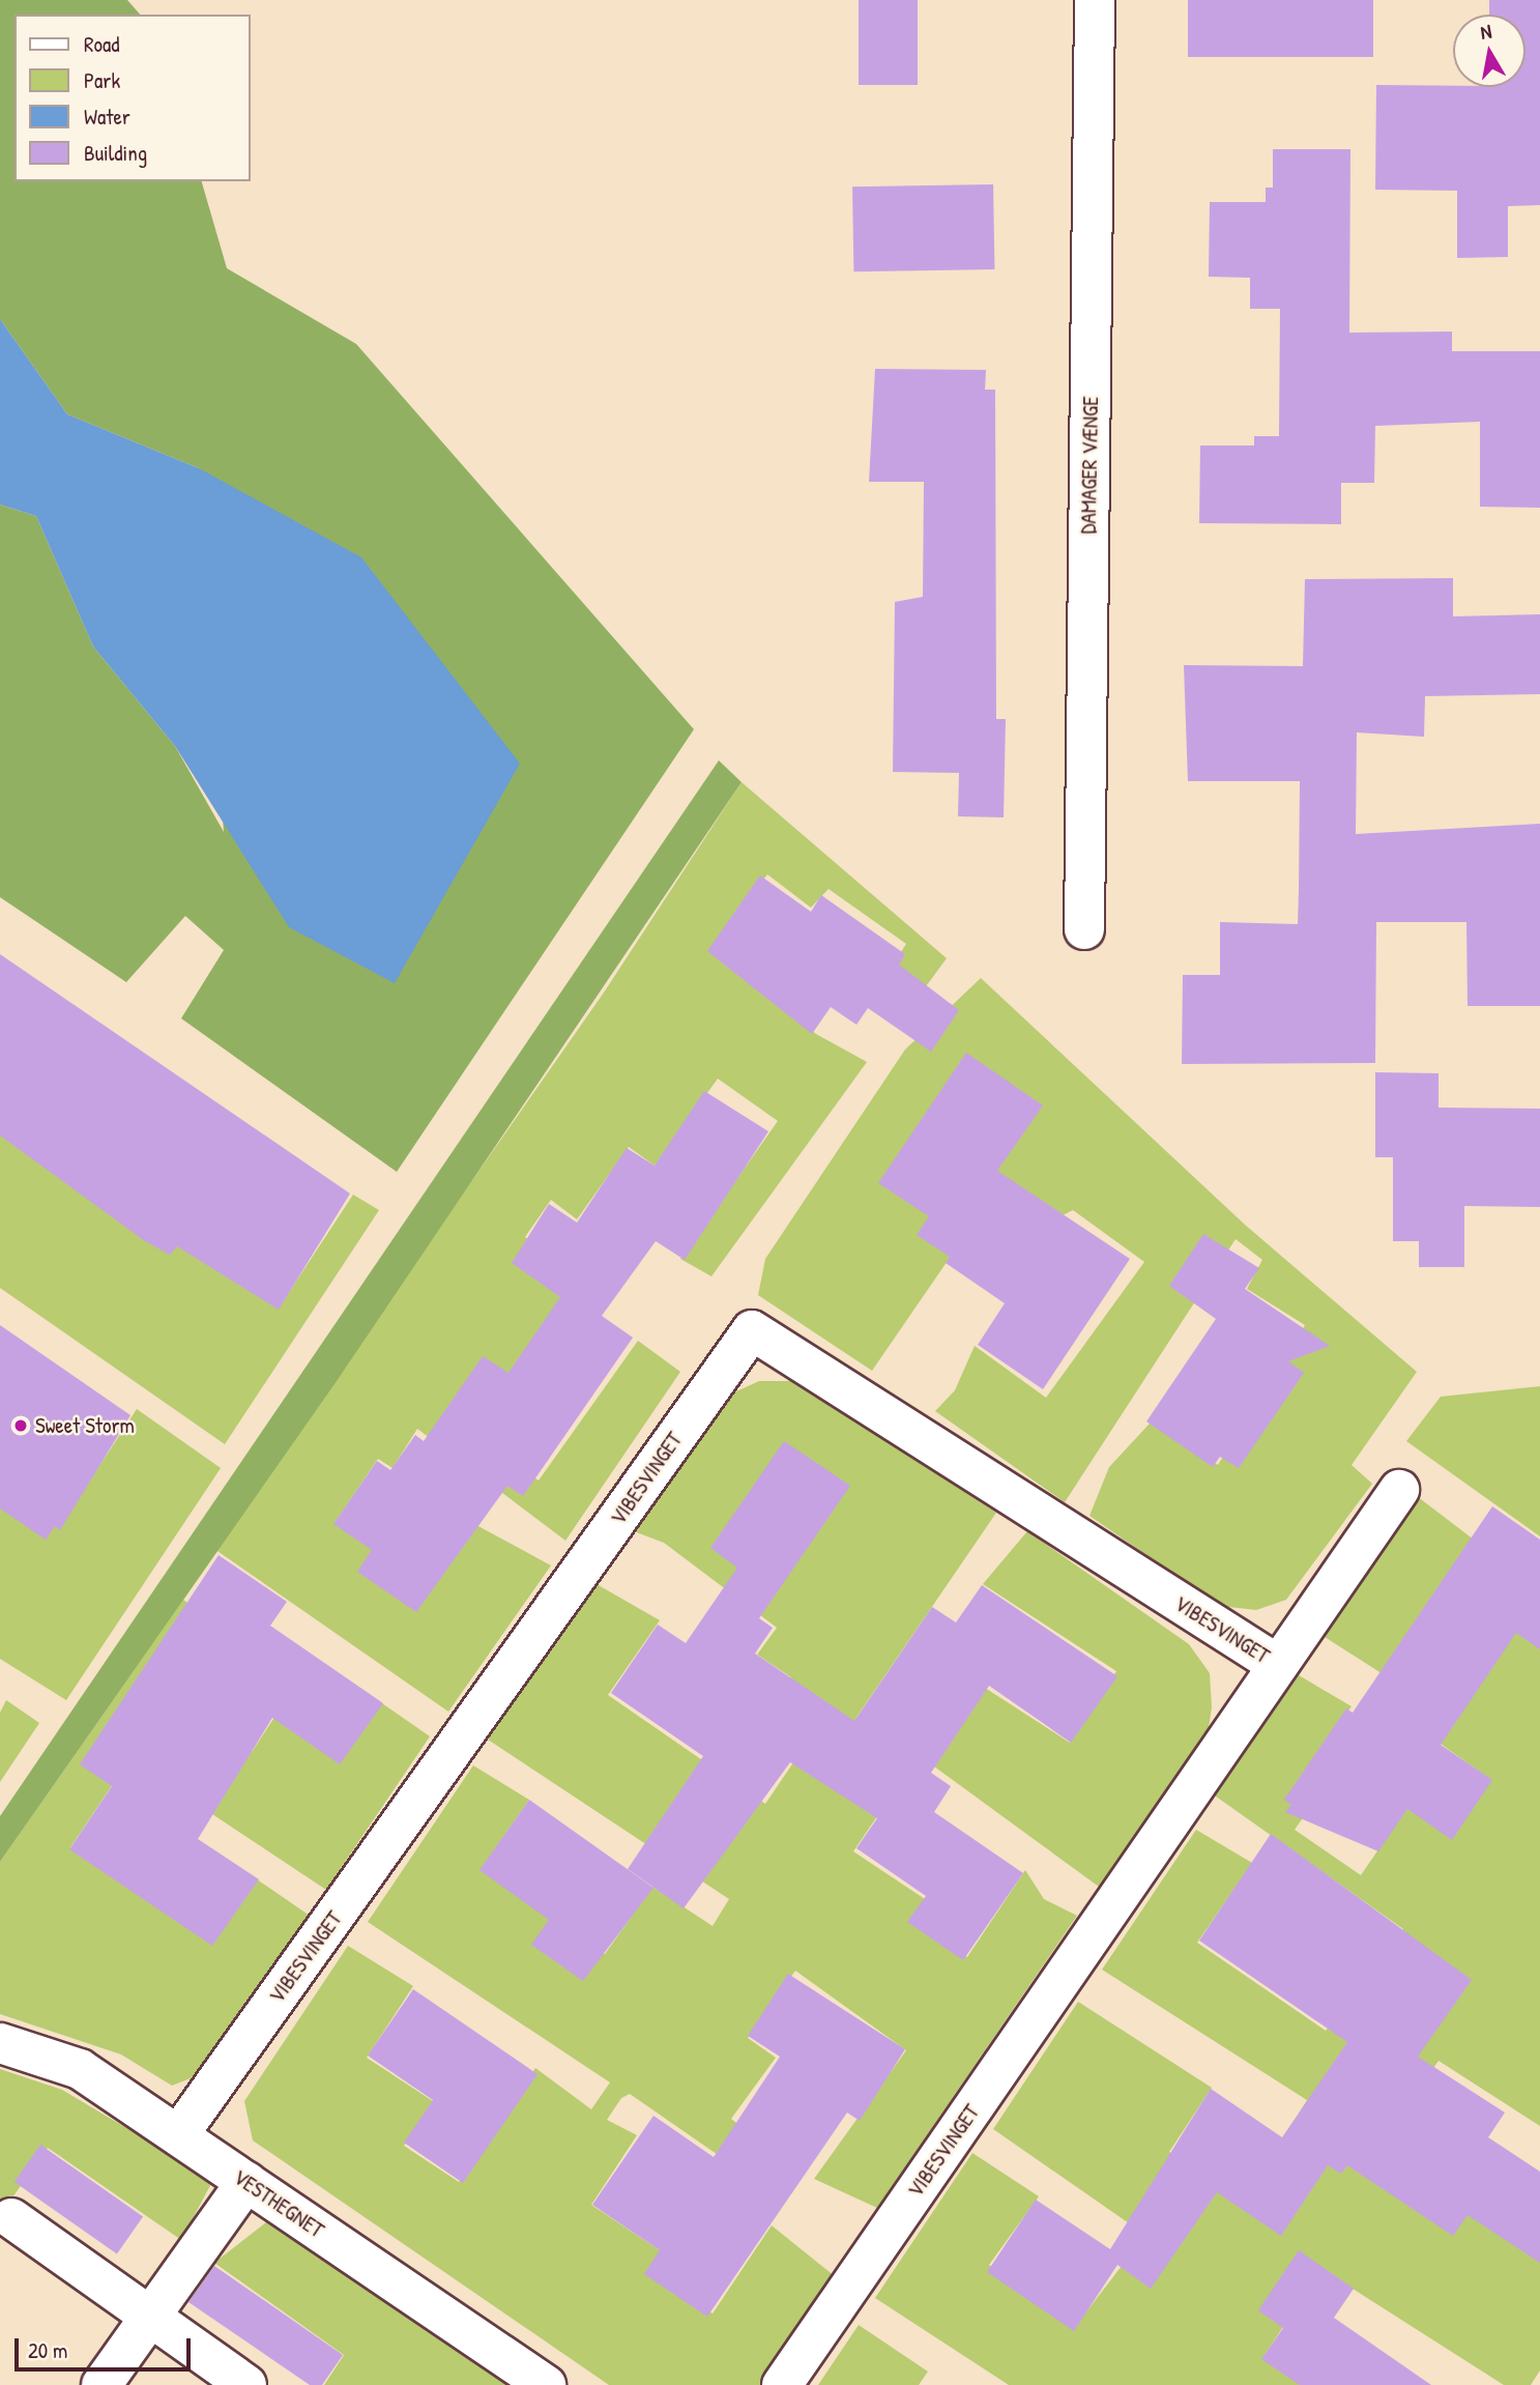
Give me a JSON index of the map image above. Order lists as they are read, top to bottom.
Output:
{
  "streets": {
    "street": ["DAMAGER VÆNGE", "VIBESVINGET", "VESTHEGNET"]
  },
  "crossings": [
    ["VIBESVINGET", "VESTHEGNET"]
  ],
  "places": ["Sweet Storm"],
  "legend": [
    "Road",
    "Park",
    "Water",
    "Building"
  ],
  "scale_bar": "20 m",
  "north": "top"
}
